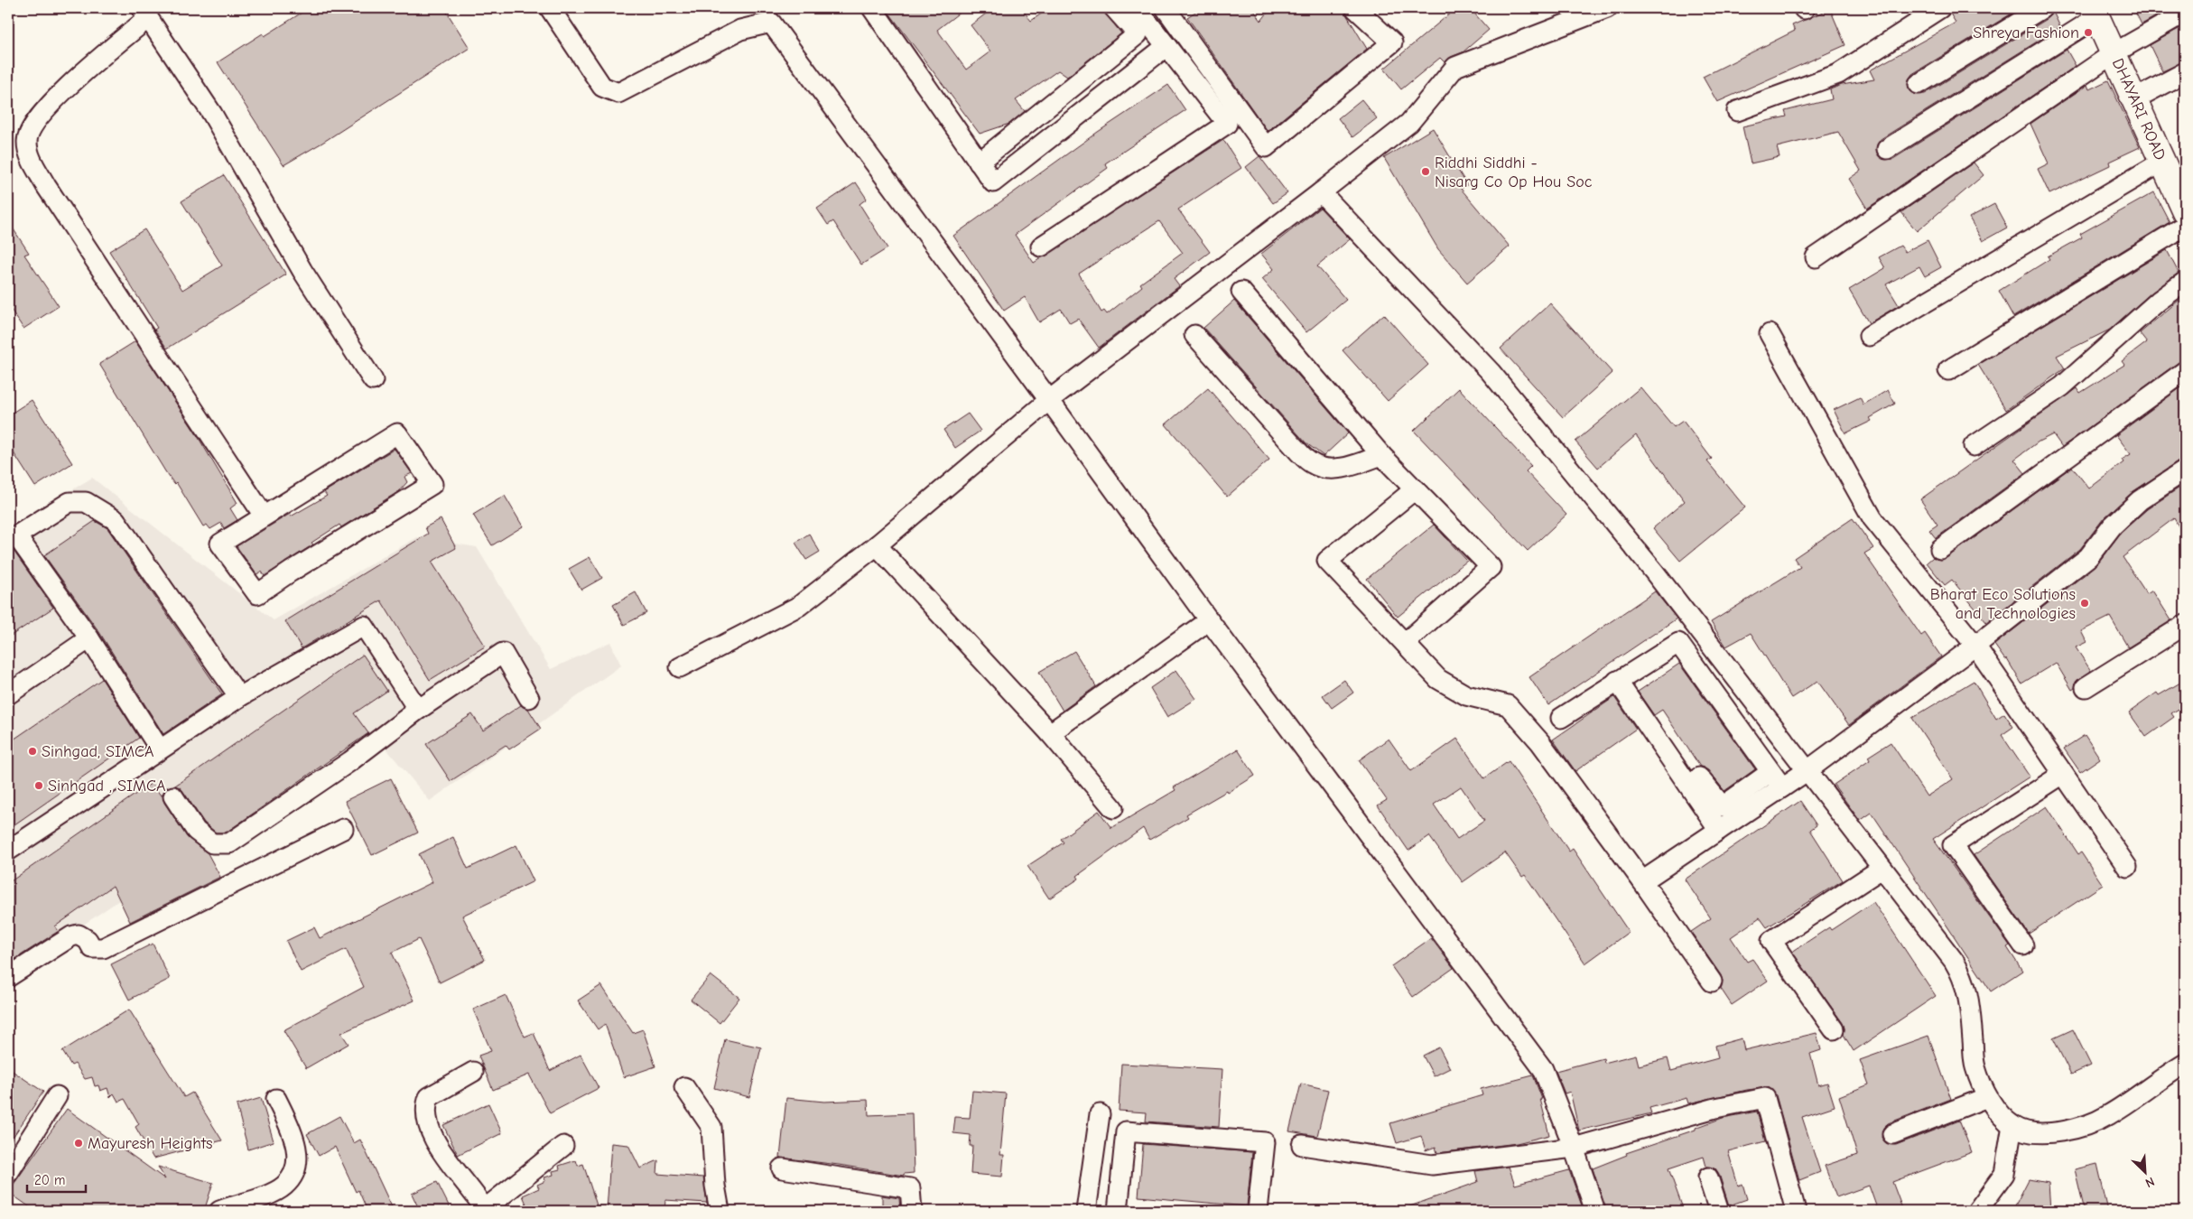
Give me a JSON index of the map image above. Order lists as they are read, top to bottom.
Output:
{
  "streets": {
    "main road": ["DHAYARI ROAD"]
  },
  "places": [
    "Shreya Fashion",
    "Riddhi Siddhi - Nisarg Co Op Hou Soc",
    "Bharat Eco Solutions and Technologies",
    "Sinhgad, SIMCA",
    "Sinhgad , SIMCA",
    "Mayuresh Heights"
  ],
  "scale_bar": "20 m",
  "north": "bottom right"
}
